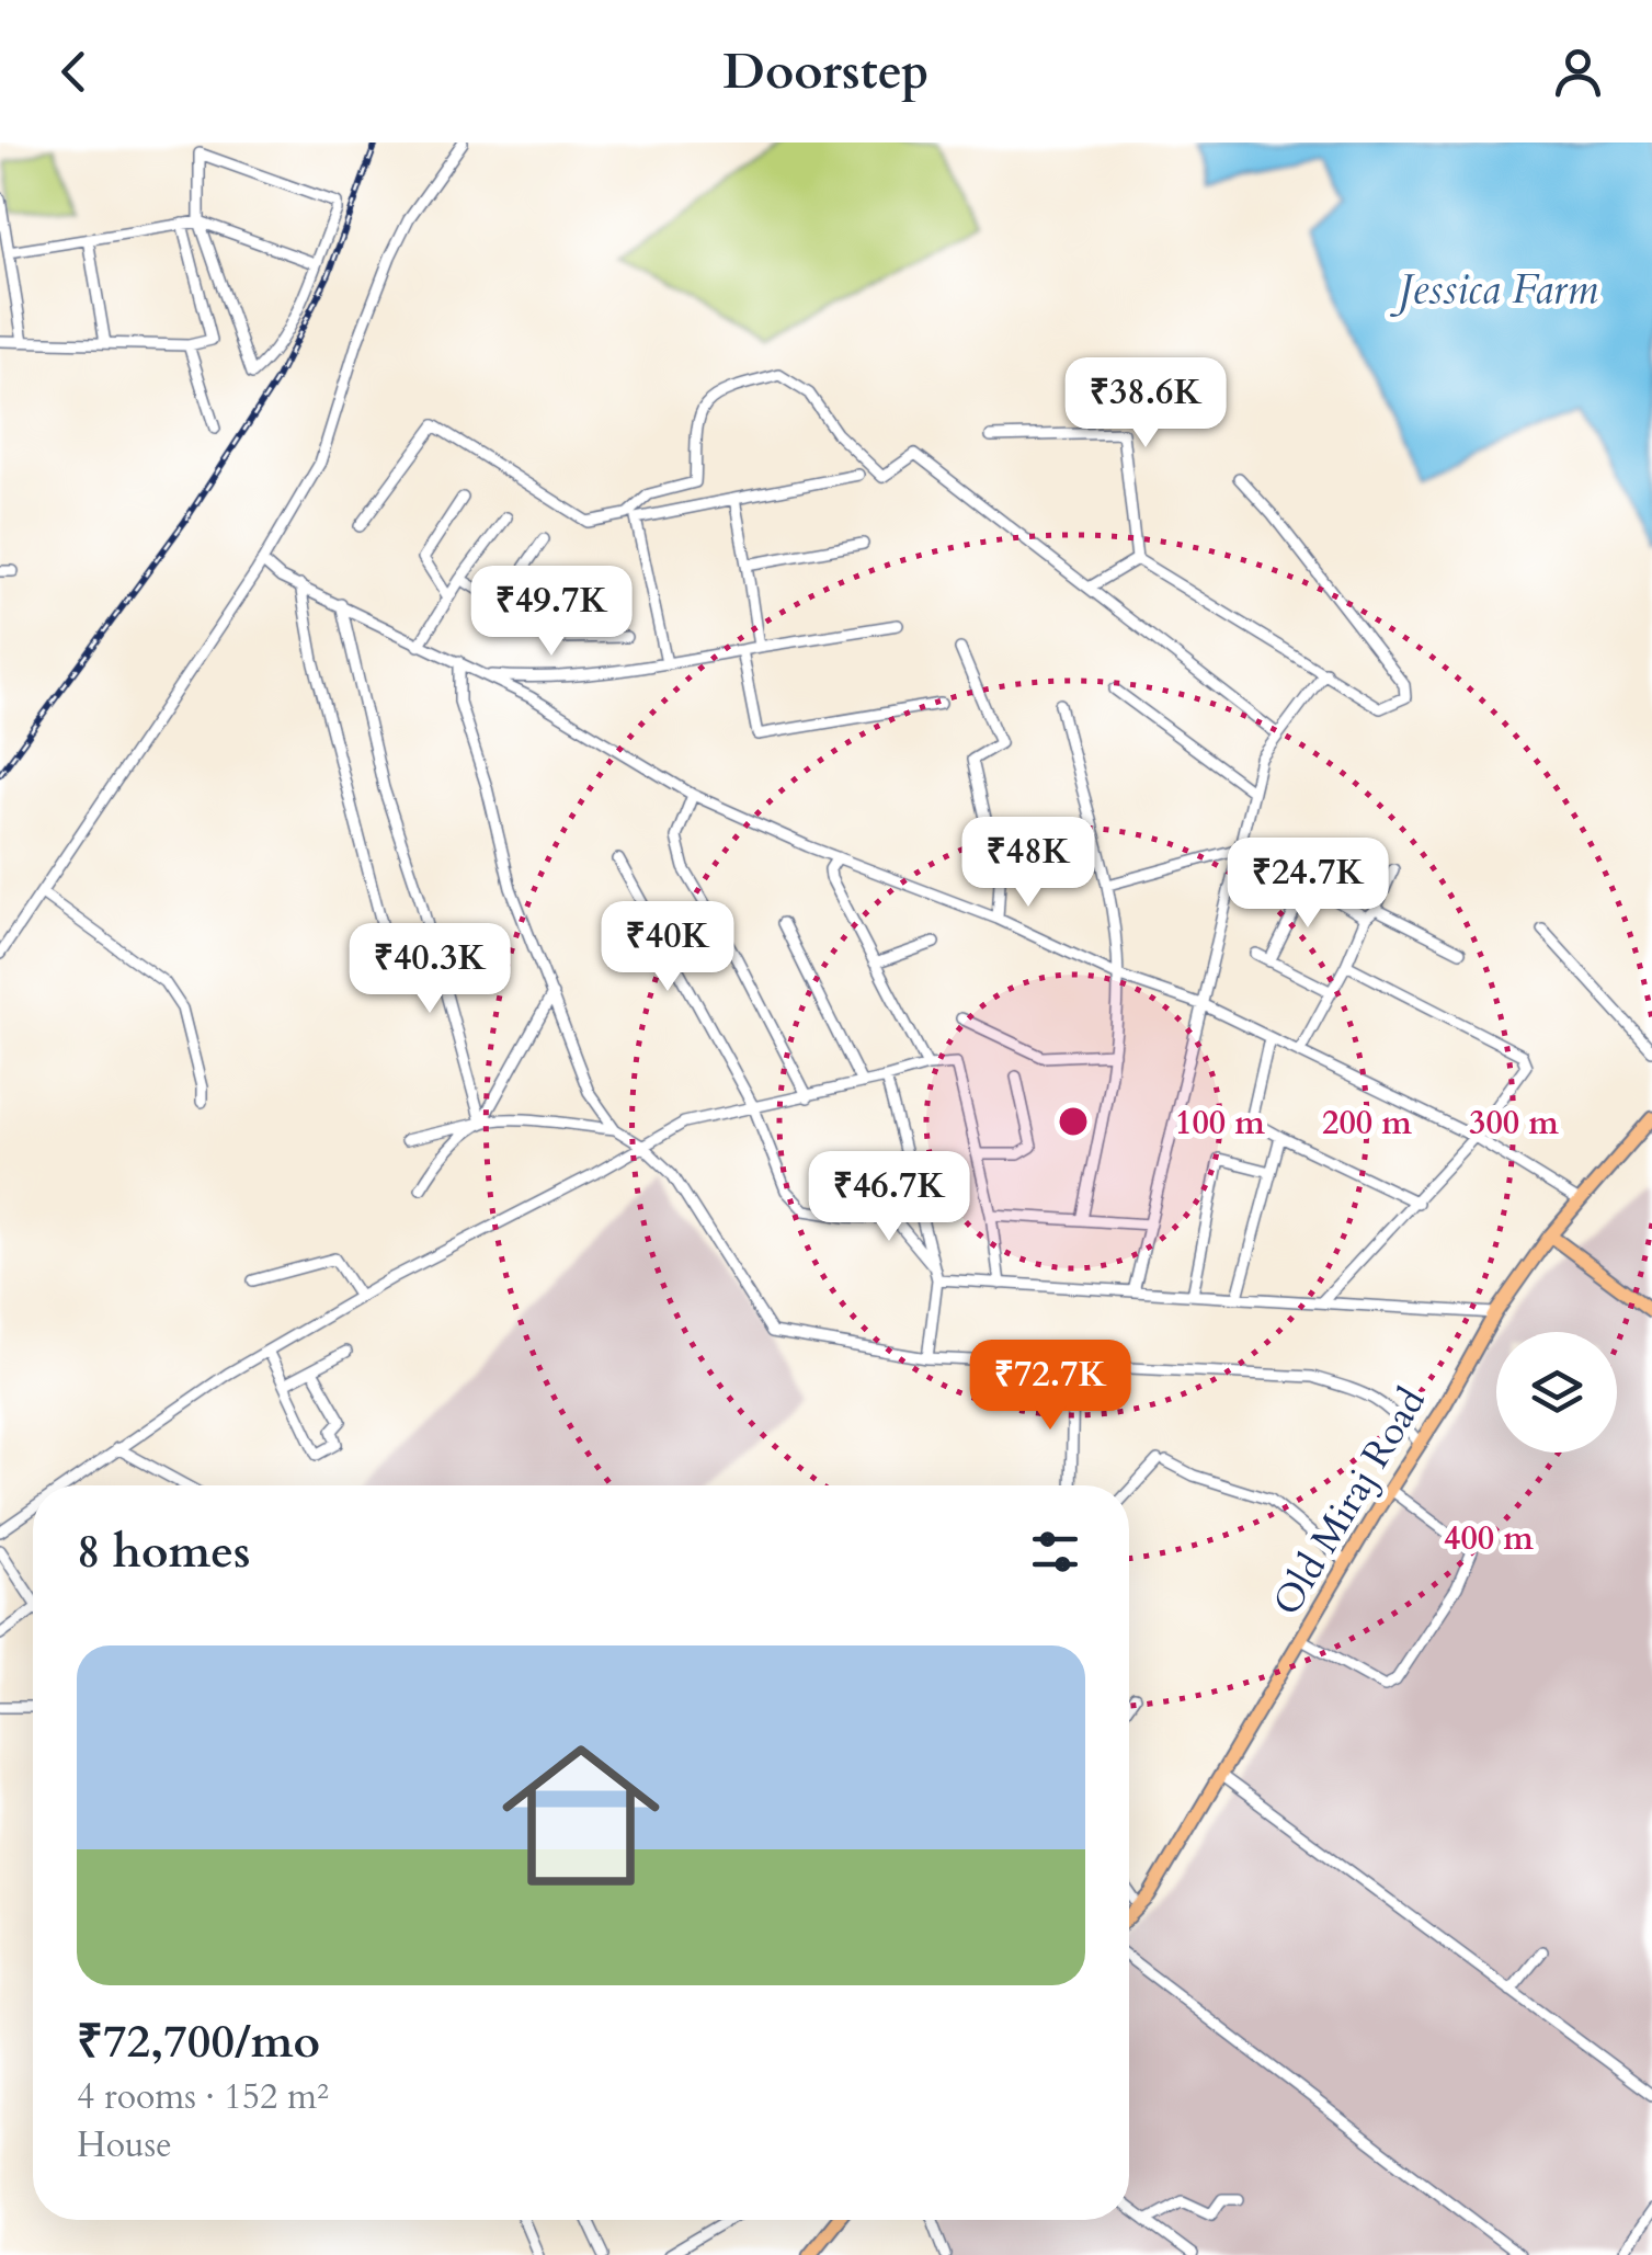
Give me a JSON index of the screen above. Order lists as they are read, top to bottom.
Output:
{
  "streets": {
    "main road": ["Old Miraj Road"]
  },
  "water": ["Jessica Farm"],
  "page": {
    "header": "Doorstep",
    "price": [
      "₹38.6K",
      "₹49.7K",
      "₹48K",
      "₹24.7K",
      "₹40K",
      "₹40.3K",
      "₹46.7K",
      "₹72.7K"
    ],
    "heading": "8 homes",
    "list": [
      {
        "name": "₹72,700/mo",
        "note": "4 rooms · 152 m² · House"
      }
    ]
  },
  "rings": [
    "100 m",
    "200 m",
    "300 m",
    "400 m"
  ]
}
